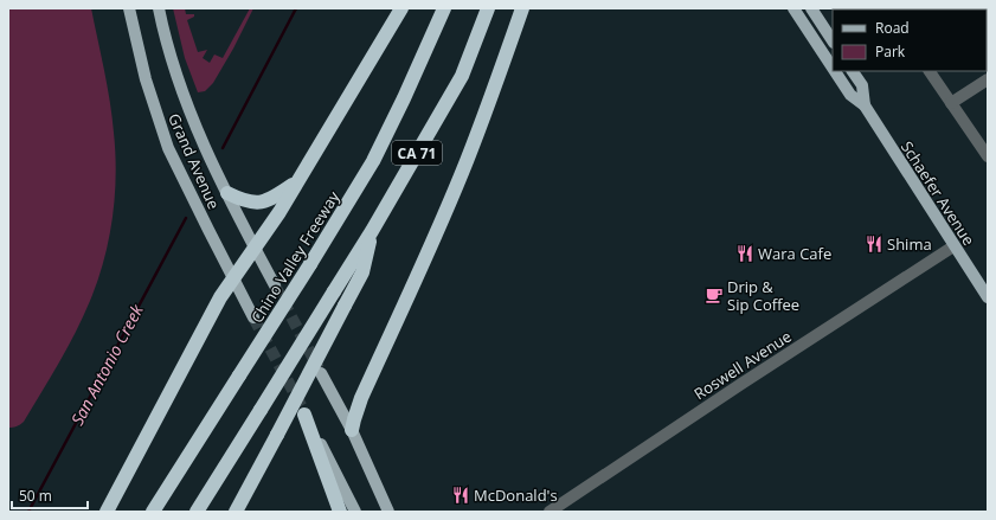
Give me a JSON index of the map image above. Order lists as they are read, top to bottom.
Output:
{
  "streets": {
    "highway": ["CA 71", "Chino Valley Freeway"],
    "main road": ["Grand Avenue", "Schaefer Avenue"],
    "street": ["Roswell Avenue"]
  },
  "crossings": [
    ["Schaefer Avenue", "Roswell Avenue"]
  ],
  "water": ["San Antonio Creek"],
  "places": {
    "restaurant": ["Shima", "Wara Cafe", "McDonald's"],
    "cafe": ["Drip & Sip Coffee"]
  },
  "legend": ["Road", "Park"],
  "scale_bar": "50 m"
}
